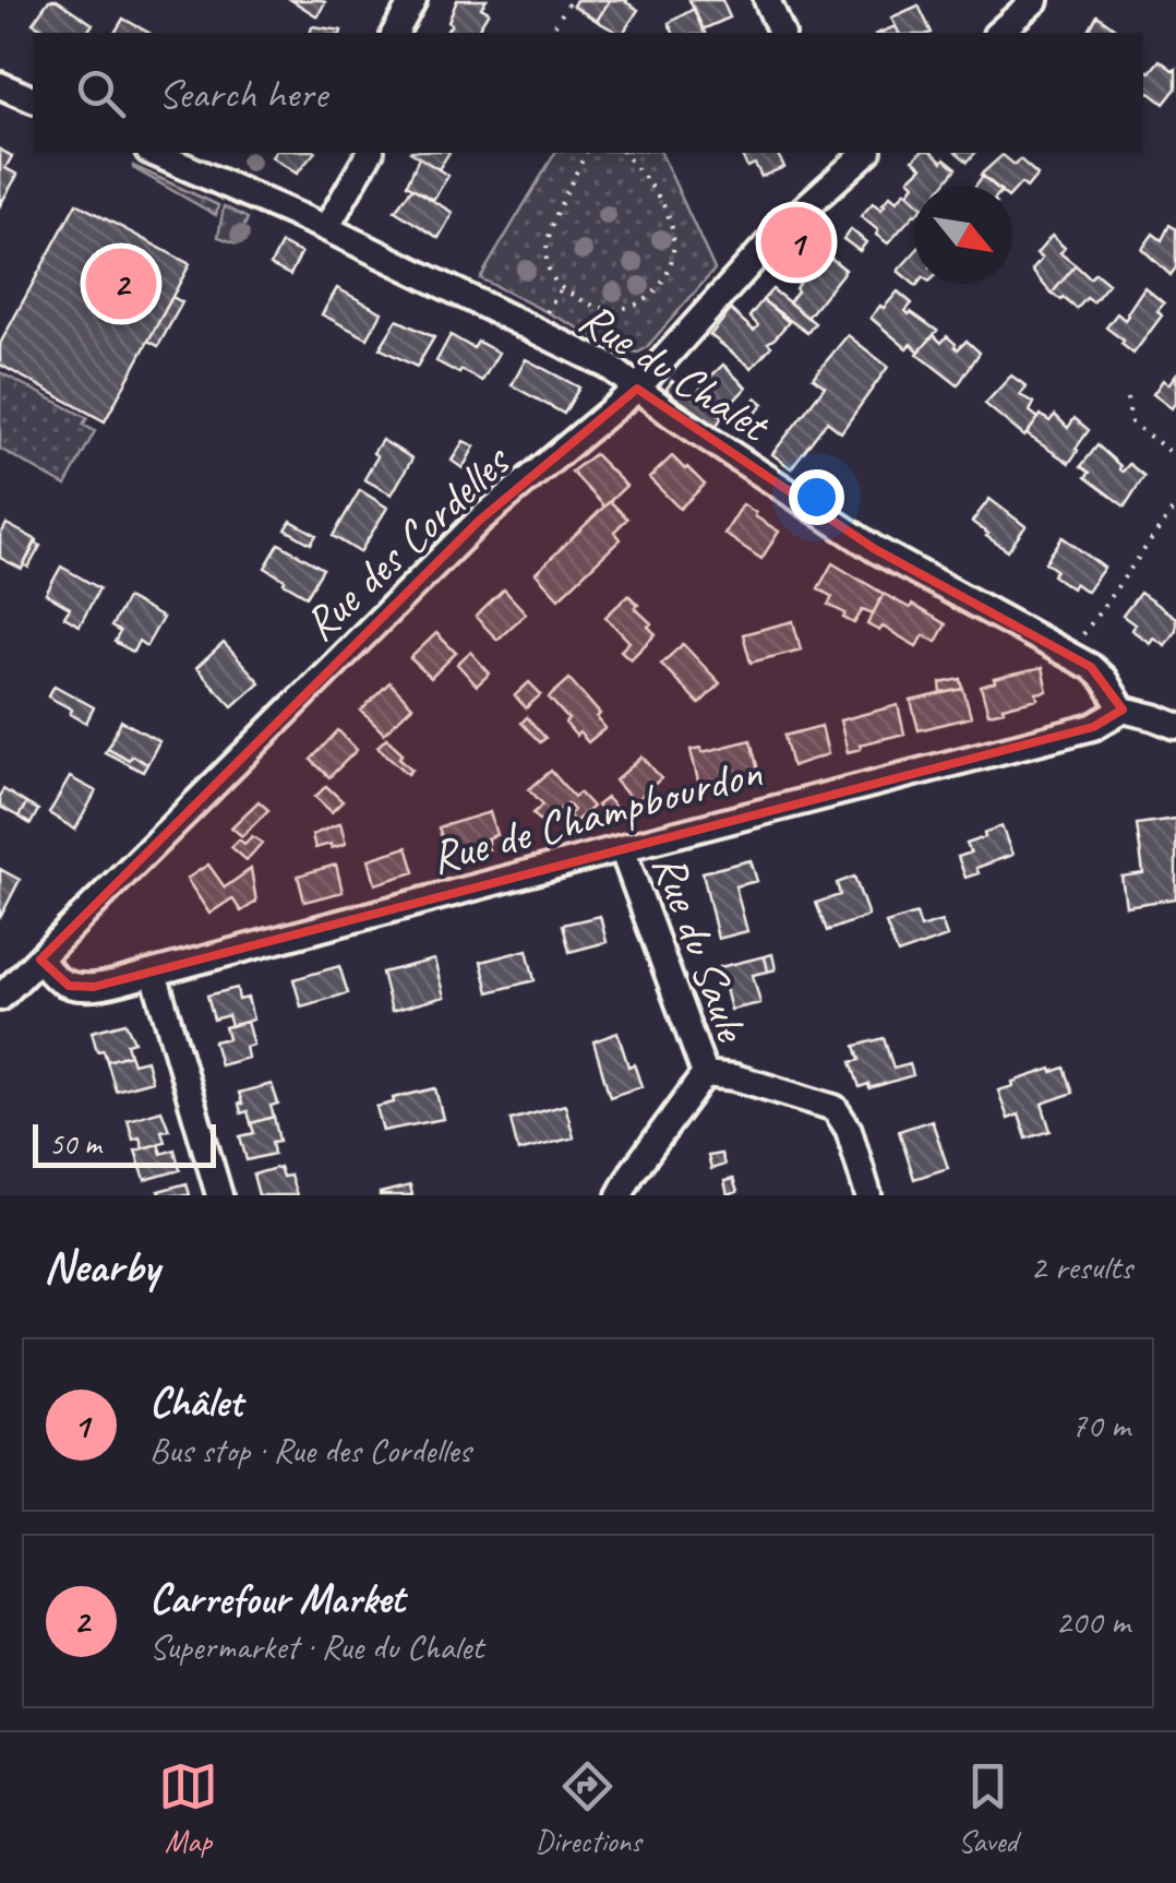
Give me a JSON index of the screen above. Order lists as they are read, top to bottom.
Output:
{
  "streets": {
    "street": [
      "Rue du Chalet",
      "Rue des Cordelles",
      "Rue de Champbourdon",
      "Rue du Saule"
    ]
  },
  "crossings": [
    ["Rue du Chalet", "Rue des Cordelles"],
    ["Rue du Chalet", "Rue de Champbourdon"],
    ["Rue des Cordelles", "Rue de Champbourdon"],
    ["Rue de Champbourdon", "Rue du Saule"]
  ],
  "scale_bar": "50 m",
  "north": "bottom right",
  "page": {
    "search": "Search here",
    "pins": ["1", "2"],
    "scale": "50 m",
    "heading": ["Nearby", "2 results"],
    "list": [
      {
        "mark": "1",
        "name": "Châlet",
        "note": "Bus stop · Rue des Cordelles",
        "value": "70 m"
      },
      {
        "mark": "2",
        "name": "Carrefour Market",
        "note": "Supermarket · Rue du Chalet",
        "value": "200 m"
      }
    ],
    "nav": ["Map", "Directions", "Saved"]
  }
}
